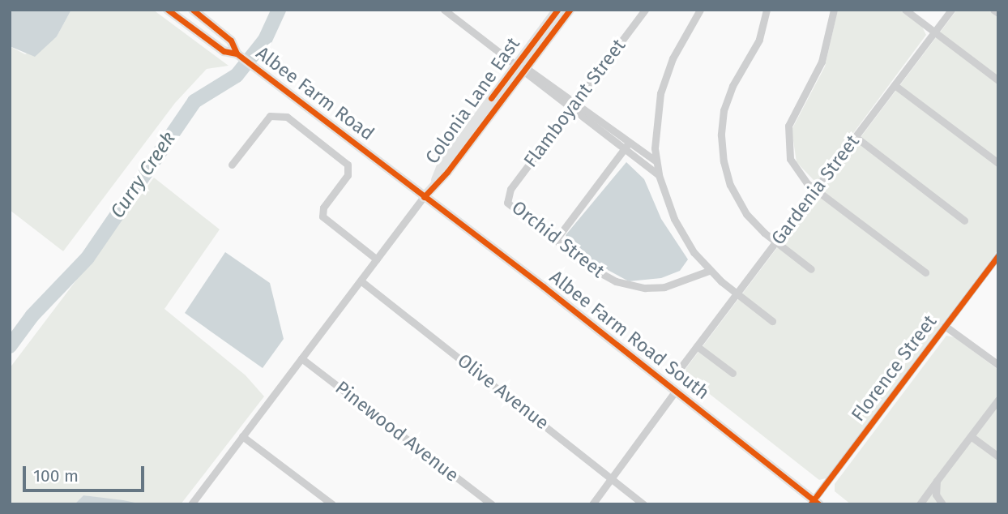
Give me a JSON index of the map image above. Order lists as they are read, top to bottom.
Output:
{
  "streets": {
    "main road": ["Albee Farm Road", "Colonia Lane East", "Albee Farm Road South"],
    "street": [
      "Flamboyant Street",
      "Gardenia Street",
      "Orchid Street",
      "Florence Street",
      "Olive Avenue",
      "Pinewood Avenue"
    ]
  },
  "crossings": [
    ["Albee Farm Road", "Colonia Lane East"],
    ["Albee Farm Road", "Albee Farm Road South"],
    ["Colonia Lane East", "Albee Farm Road South"],
    ["Colonia Lane East", "Olive Avenue"],
    ["Colonia Lane East", "Pinewood Avenue"],
    ["Flamboyant Street", "Orchid Street"],
    ["Albee Farm Road South", "Florence Street"]
  ],
  "water": ["Curry Creek"],
  "scale_bar": "100 m"
}
